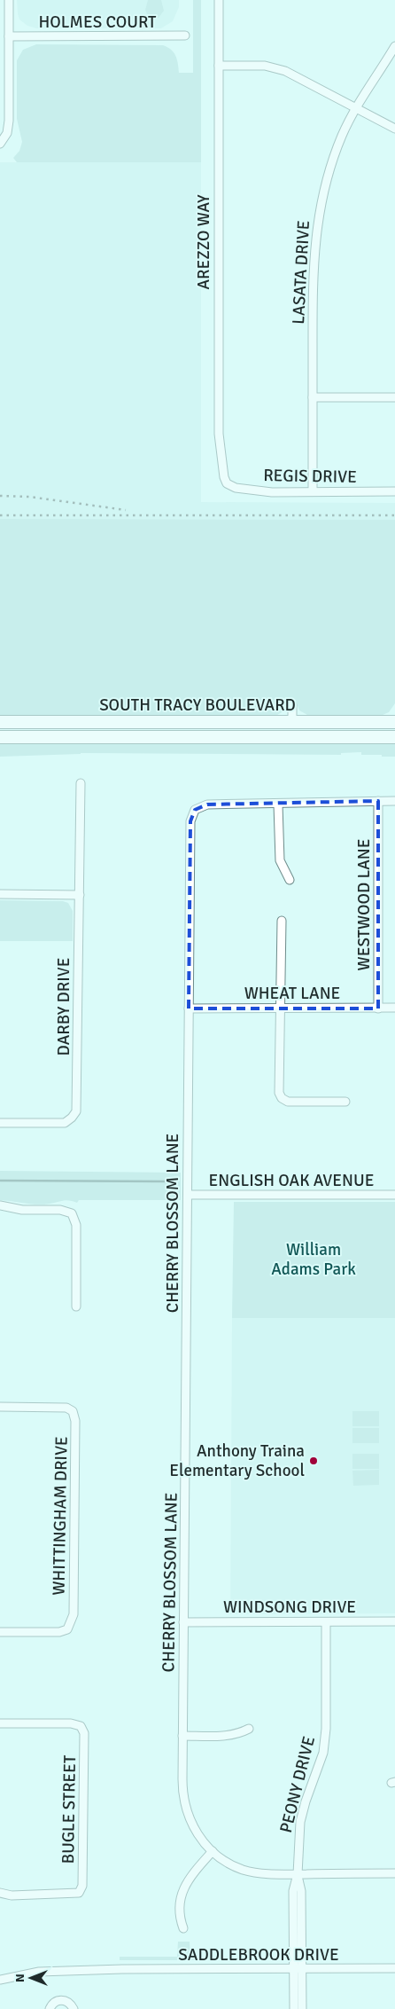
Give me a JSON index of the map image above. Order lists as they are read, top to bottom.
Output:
{
  "streets": {
    "main road": ["SOUTH TRACY BOULEVARD"],
    "street": [
      "HOLMES COURT",
      "AREZZO WAY",
      "LASATA DRIVE",
      "REGIS DRIVE",
      "WESTWOOD LANE",
      "WHEAT LANE",
      "DARBY DRIVE",
      "ENGLISH OAK AVENUE",
      "CHERRY BLOSSOM LANE",
      "WHITTINGHAM DRIVE",
      "WINDSONG DRIVE",
      "PEONY DRIVE",
      "BUGLE STREET",
      "SADDLEBROOK DRIVE"
    ]
  },
  "crossings": [
    ["AREZZO WAY", "REGIS DRIVE"],
    ["LASATA DRIVE", "REGIS DRIVE"],
    ["WESTWOOD LANE", "WHEAT LANE"],
    ["WESTWOOD LANE", "CHERRY BLOSSOM LANE"],
    ["WHEAT LANE", "CHERRY BLOSSOM LANE"],
    ["ENGLISH OAK AVENUE", "CHERRY BLOSSOM LANE"],
    ["CHERRY BLOSSOM LANE", "WINDSONG DRIVE"],
    ["CHERRY BLOSSOM LANE", "PEONY DRIVE"],
    ["WINDSONG DRIVE", "PEONY DRIVE"],
    ["PEONY DRIVE", "SADDLEBROOK DRIVE"]
  ],
  "parks": ["William Adams Park"],
  "places": ["Anthony Traina Elementary School"],
  "north": "left"
}
